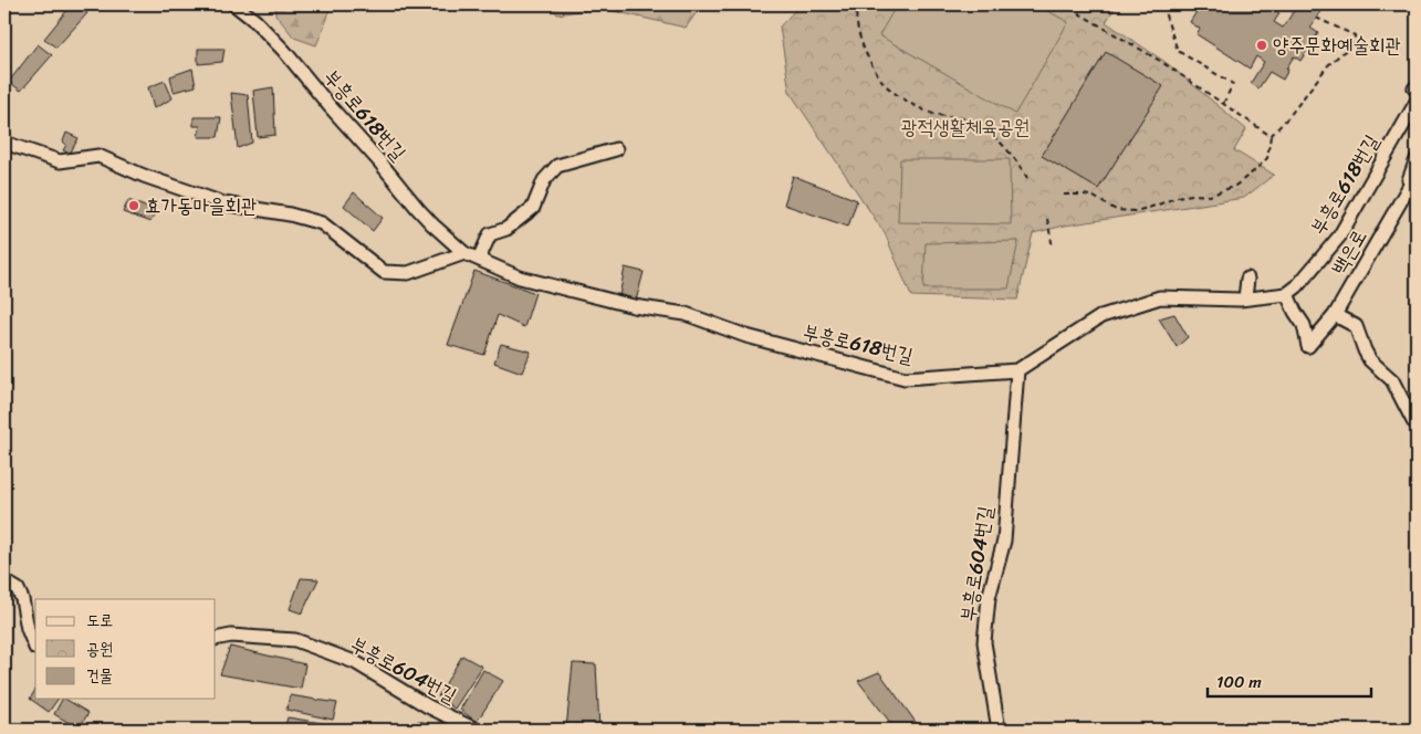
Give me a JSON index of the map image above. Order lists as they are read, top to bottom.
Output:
{
  "streets": {
    "street": ["부흥로618번길", "백은로", "부흥로604번길"]
  },
  "crossings": [
    ["부흥로618번길", "백은로"],
    ["부흥로618번길", "부흥로604번길"]
  ],
  "parks": ["광적생활체육공원"],
  "places": ["양주문화예술회관", "효가동마을회관"],
  "legend": ["도로", "공원", "건물"],
  "scale_bar": "100 m"
}
